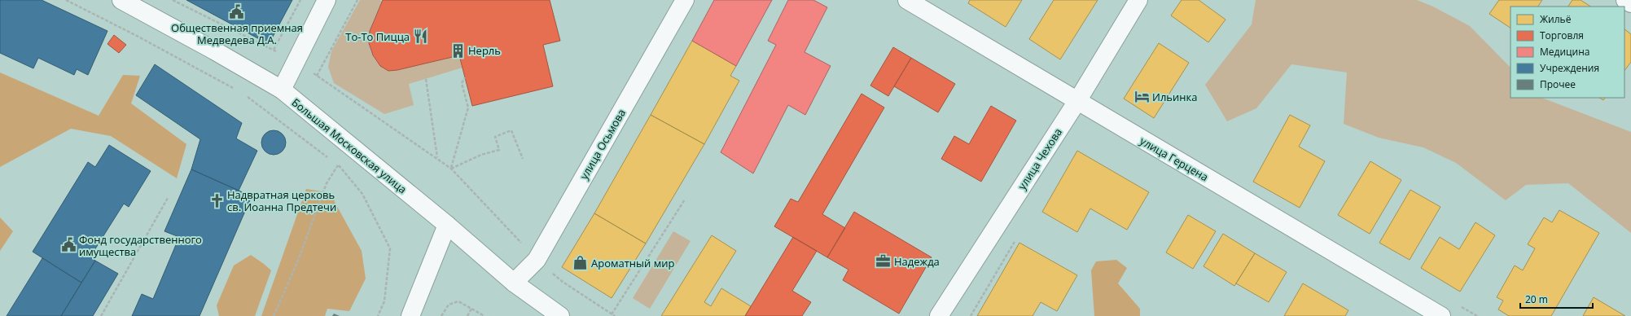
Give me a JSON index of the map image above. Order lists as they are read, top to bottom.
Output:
{
  "streets": {
    "street": [
      "улица Осьмова",
      "Большая Московская улица",
      "улица Чехова",
      "улица Герцена"
    ]
  },
  "crossings": [
    ["улица Осьмова", "Большая Московская улица"],
    ["улица Чехова", "улица Герцена"]
  ],
  "places": {
    "public building": ["Общественная приемная Медведева Д.А.", "Фонд государственного имущества"],
    "restaurant": ["То-То Пицца"],
    "building": ["Нерль"],
    "hotel": ["Ильинка"],
    "church": ["Надвратная церковь св. Иоанна Предтечи"],
    "office": ["Надежда"],
    "shop": ["Ароматный мир"]
  },
  "legend": [
    "Жильё",
    "Торговля",
    "Медицина",
    "Учреждения",
    "Прочее"
  ],
  "scale_bar": "20 m"
}
